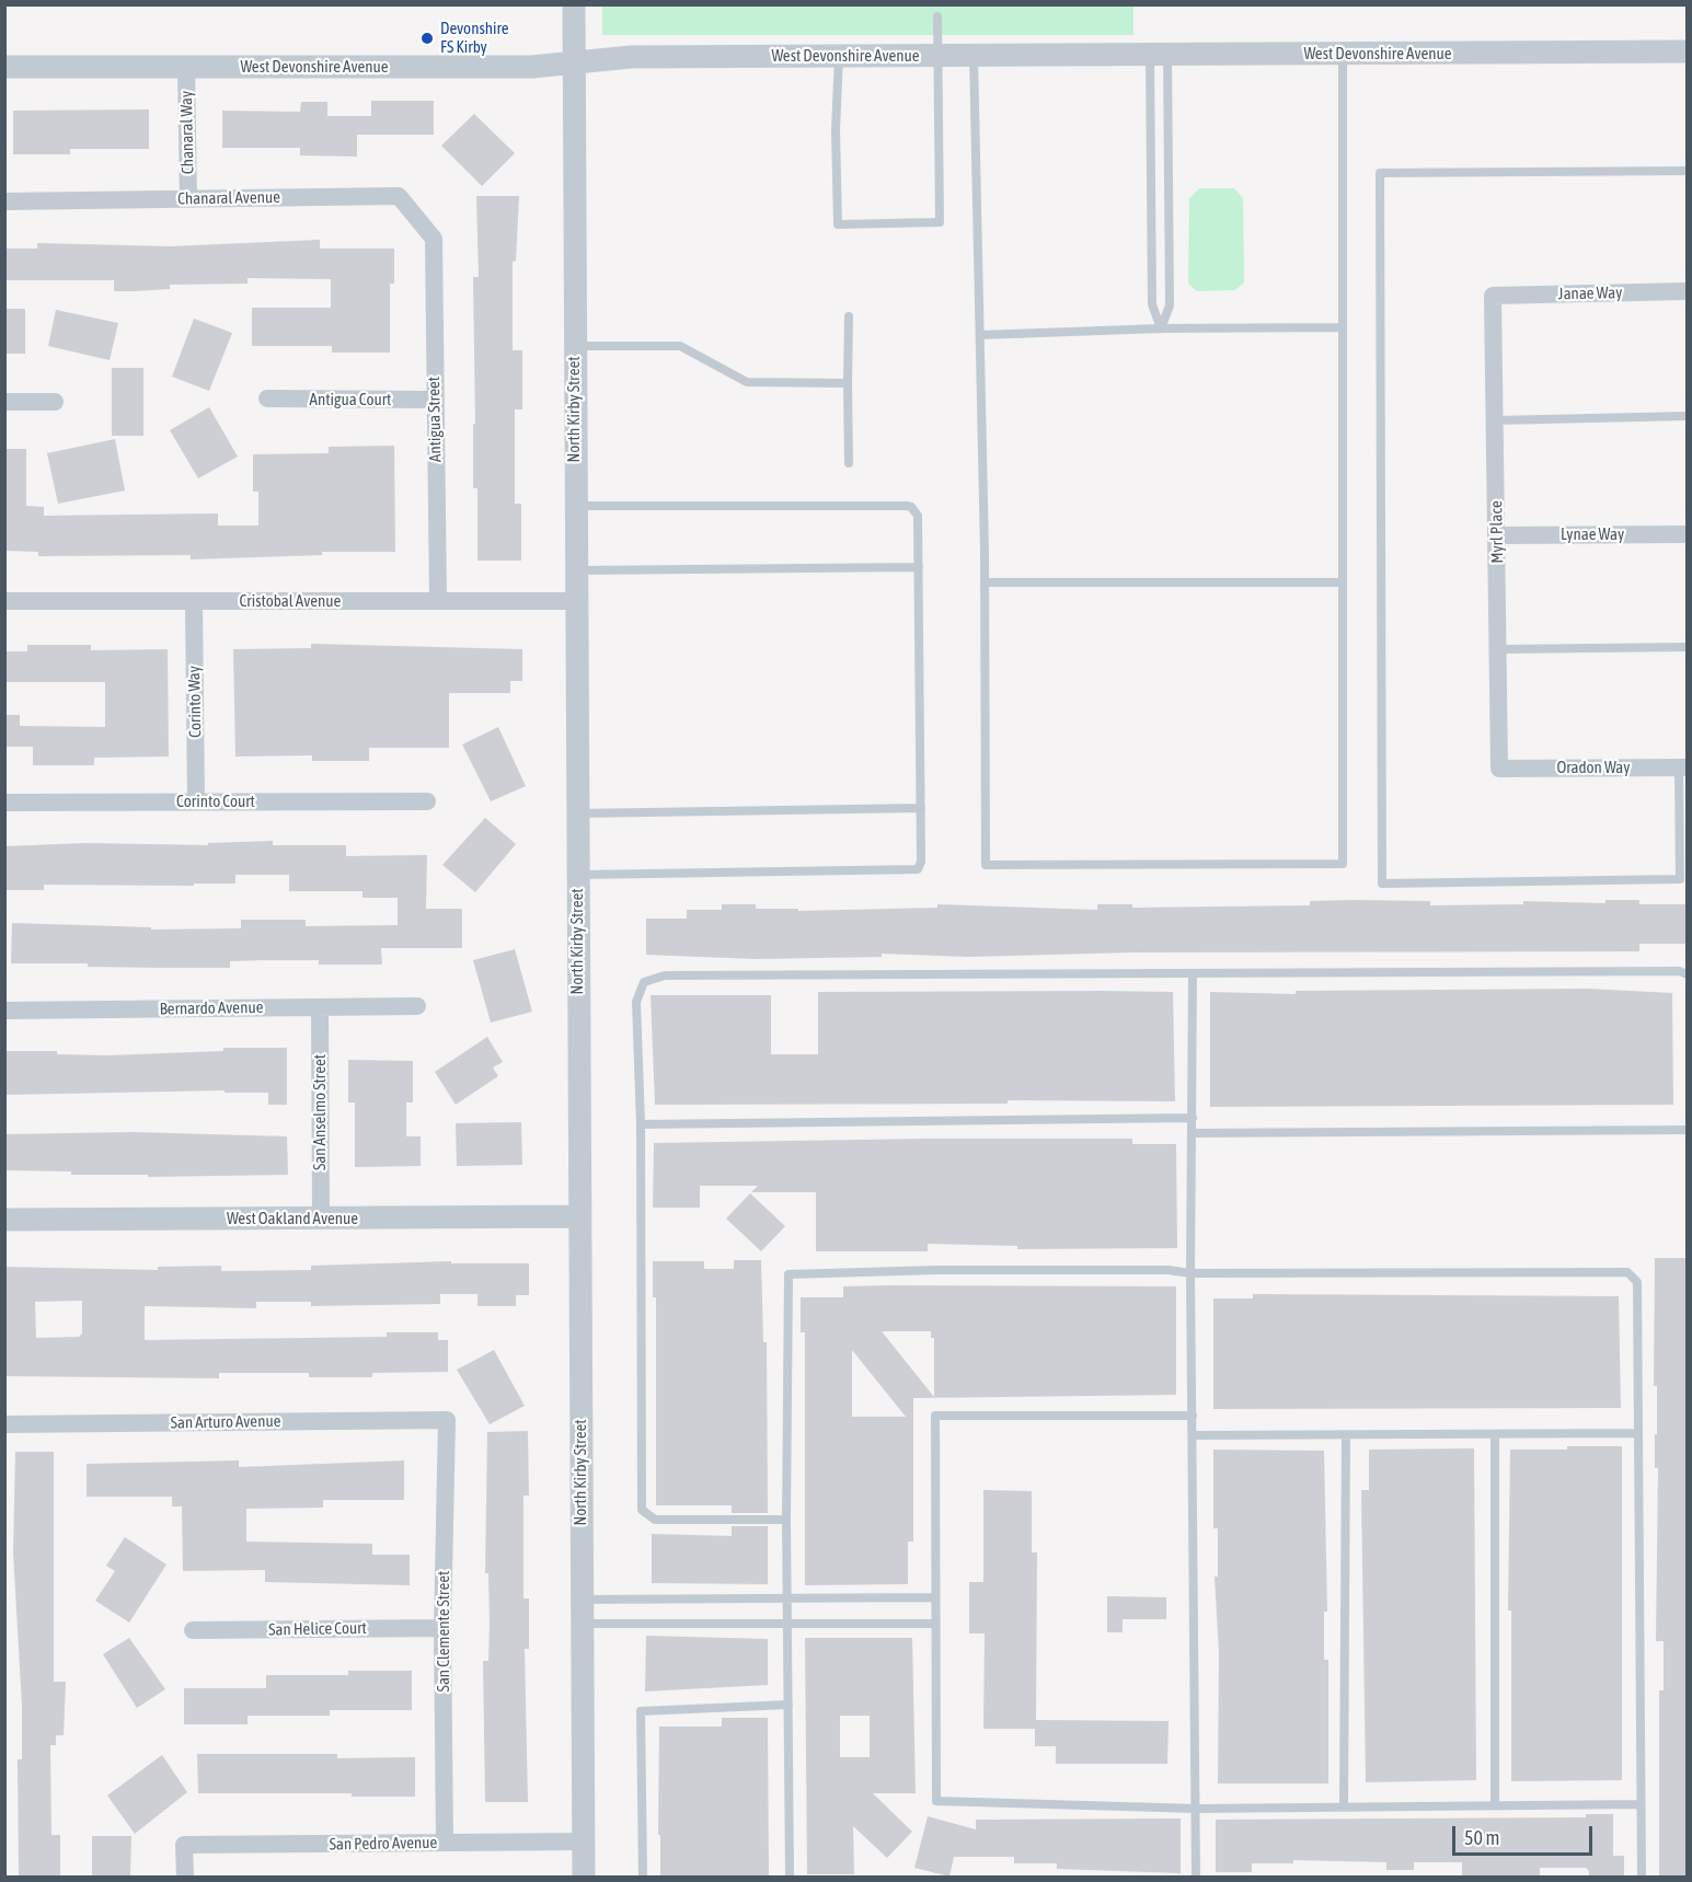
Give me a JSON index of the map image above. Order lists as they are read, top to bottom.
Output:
{
  "streets": {
    "street": [
      "West Devonshire Avenue",
      "Chanaral Way",
      "Chanaral Avenue",
      "Janae Way",
      "Antigua Court",
      "North Kirby Street",
      "Antigua Street",
      "Myrl Place",
      "Lynae Way",
      "Cristobal Avenue",
      "Corinto Way",
      "Oradon Way",
      "Corinto Court",
      "Bernardo Avenue",
      "San Anselmo Street",
      "West Oakland Avenue",
      "San Arturo Avenue",
      "San Helice Court",
      "San Clemente Street",
      "San Pedro Avenue"
    ]
  },
  "crossings": [
    ["West Devonshire Avenue", "Chanaral Way"],
    ["West Devonshire Avenue", "North Kirby Street"],
    ["Chanaral Way", "Chanaral Avenue"],
    ["Chanaral Avenue", "Antigua Street"],
    ["Janae Way", "Myrl Place"],
    ["Antigua Court", "Antigua Street"],
    ["North Kirby Street", "Cristobal Avenue"],
    ["North Kirby Street", "West Oakland Avenue"],
    ["North Kirby Street", "San Pedro Avenue"],
    ["Antigua Street", "Cristobal Avenue"],
    ["Myrl Place", "Lynae Way"],
    ["Myrl Place", "Oradon Way"],
    ["Cristobal Avenue", "Corinto Way"],
    ["Corinto Way", "Corinto Court"],
    ["Bernardo Avenue", "San Anselmo Street"],
    ["San Anselmo Street", "West Oakland Avenue"],
    ["San Arturo Avenue", "San Clemente Street"],
    ["San Helice Court", "San Clemente Street"],
    ["San Clemente Street", "San Pedro Avenue"]
  ],
  "places": ["Devonshire FS Kirby"],
  "scale_bar": "50 m"
}
